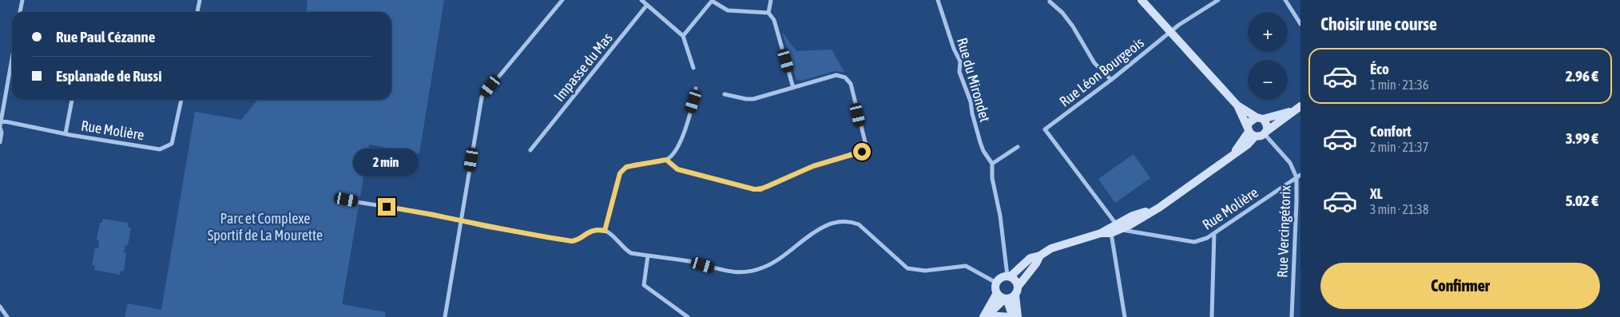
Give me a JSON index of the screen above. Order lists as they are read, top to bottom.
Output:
{
  "streets": {
    "street": [
      "Impasse du Mas",
      "Rue Léon Bourgeois",
      "Rue du Mirondet",
      "Rue Molière",
      "Rue Vercingétorix"
    ]
  },
  "crossings": [
    ["Rue Léon Bourgeois", "Rue Molière"],
    ["Rue Molière", "Rue Vercingétorix"]
  ],
  "parks": ["Parc et Complexe Sportif de La Mourette"],
  "page": {
    "heading": "Choisir une course",
    "map_buttons": ["+", "−"],
    "banner": ["Rue Paul Cézanne", "Esplanade de Russi"],
    "list": [
      {
        "name": "Éco",
        "note": "1 min · 21:36",
        "value": "2.96 €"
      },
      {
        "name": "Confort",
        "note": "2 min · 21:37",
        "value": "3.99 €"
      },
      {
        "name": "XL",
        "note": "3 min · 21:38",
        "value": "5.02 €"
      }
    ],
    "bubble": "2 min",
    "buttons": "Confirmer"
  }
}
